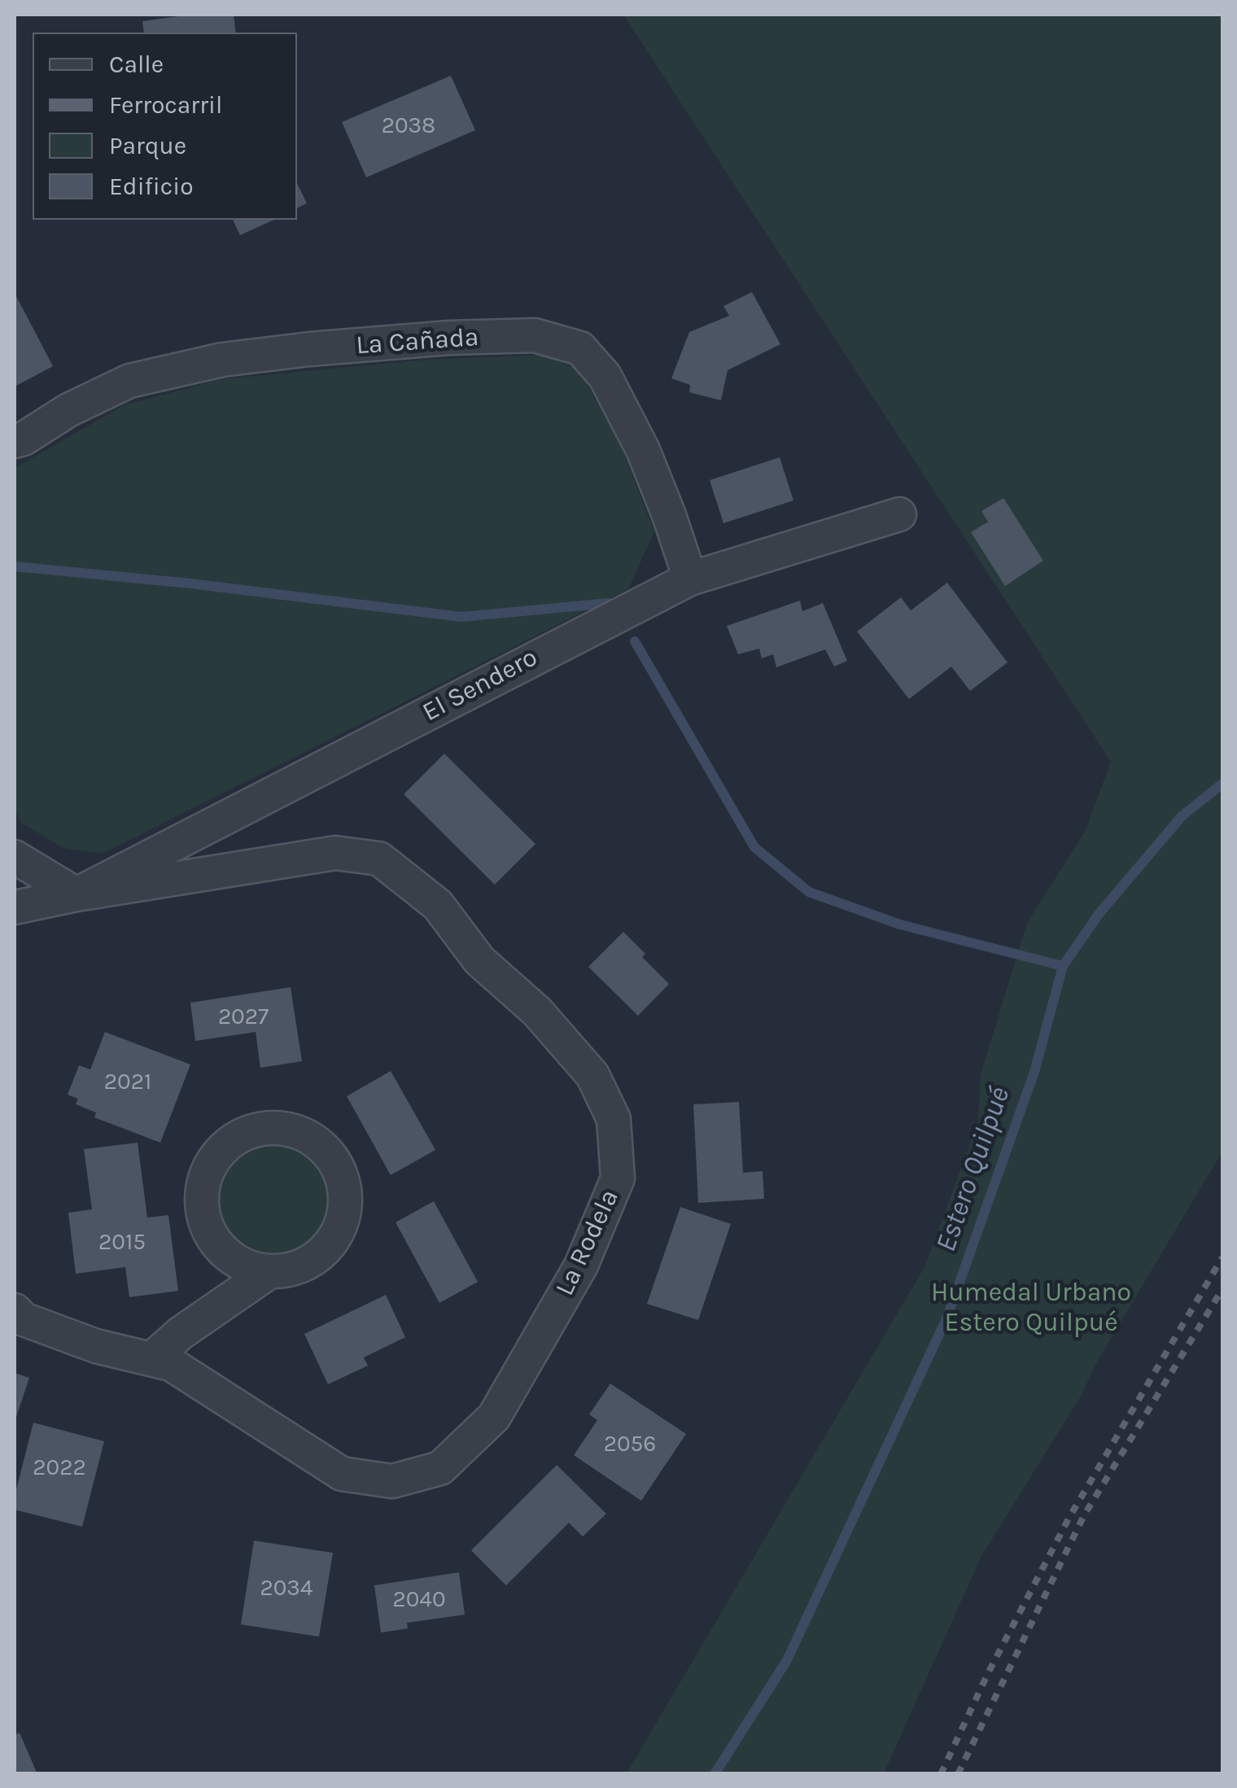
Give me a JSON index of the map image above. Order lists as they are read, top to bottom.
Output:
{
  "streets": {
    "street": ["La Cañada", "El Sendero", "La Rodela"]
  },
  "crossings": [
    ["La Cañada", "El Sendero"],
    ["El Sendero", "La Rodela"]
  ],
  "water": ["Estero Quilpué"],
  "parks": ["Humedal Urbano Estero Quilpué"],
  "house_numbers": [
    "2038",
    "2027",
    "2021",
    "2015",
    "2056",
    "2022",
    "2034",
    "2040"
  ],
  "legend": [
    "Calle",
    "Ferrocarril",
    "Parque",
    "Edificio"
  ]
}
